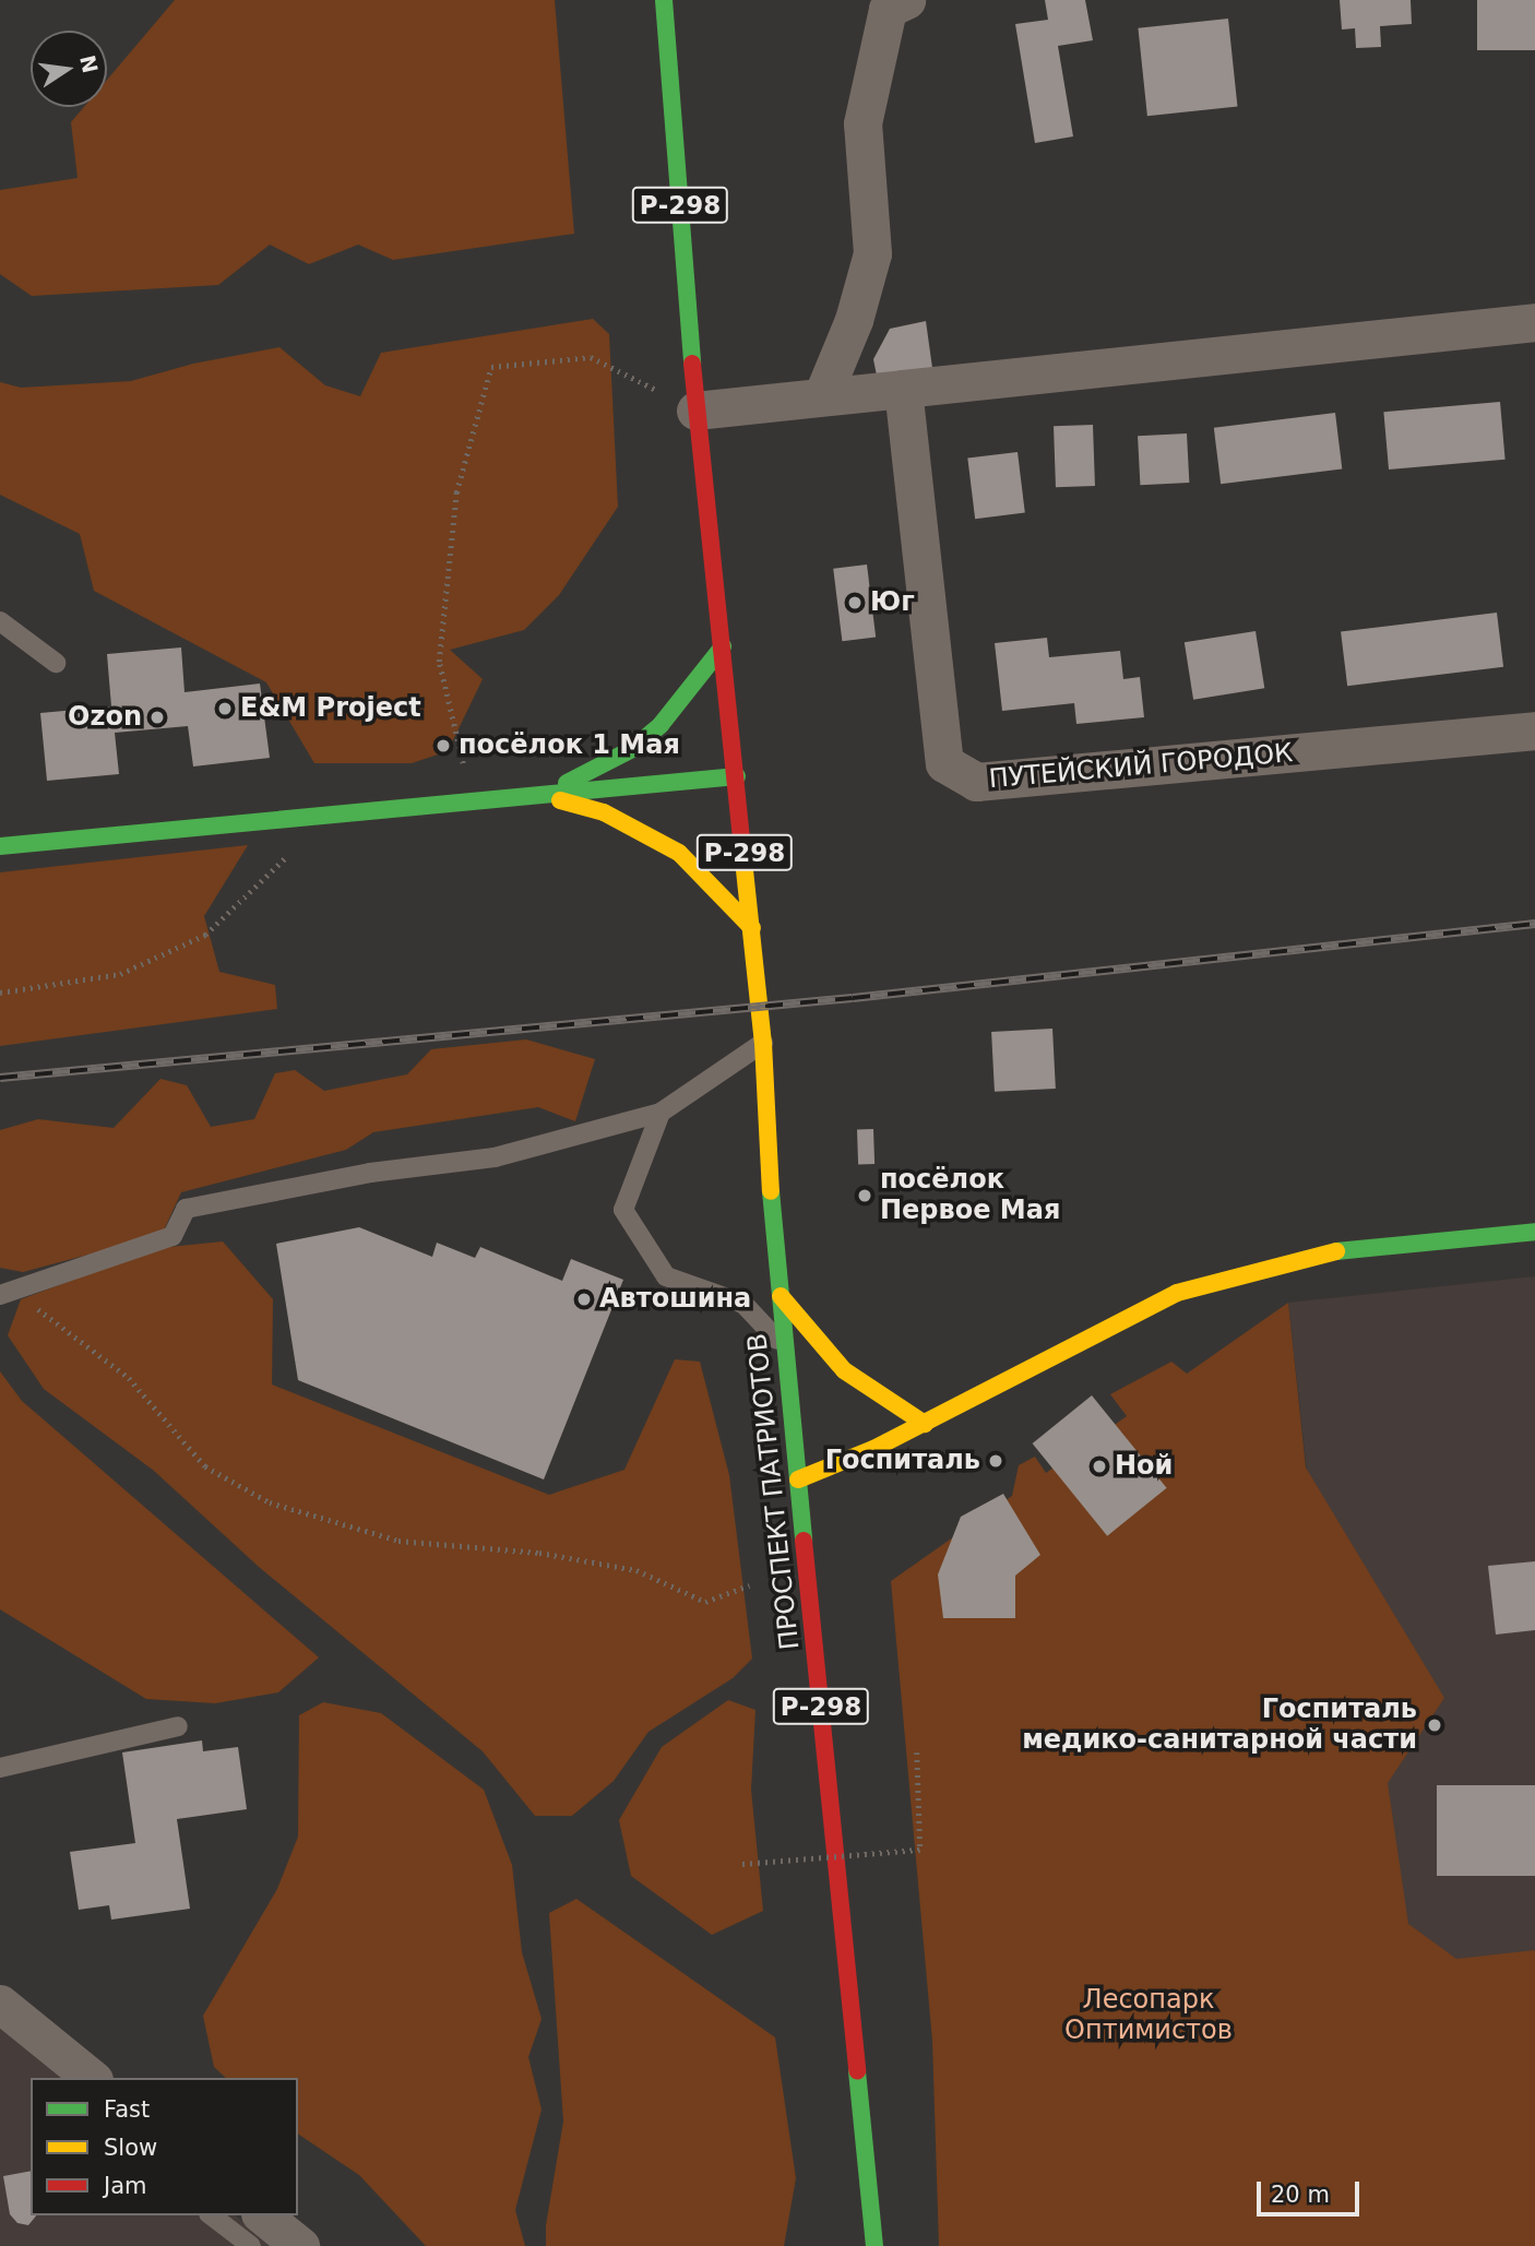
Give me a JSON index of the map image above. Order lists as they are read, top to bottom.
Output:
{
  "streets": {
    "main road": ["Р-298", "ПРОСПЕКТ ПАТРИОТОВ"],
    "street": ["ПУТЕЙСКИЙ ГОРОДОК"]
  },
  "crossings": [
    ["Р-298", "ПРОСПЕКТ ПАТРИОТОВ"]
  ],
  "parks": ["Лесопарк Оптимистов"],
  "places": [
    "Юг",
    "E&M Project",
    "Ozon",
    "посёлок 1 Мая",
    "посёлок Первое Мая",
    "Автошина",
    "Госпиталь",
    "Ной",
    "Госпиталь медико-санитарной части"
  ],
  "legend": ["Fast", "Slow", "Jam"],
  "scale_bar": "20 m",
  "north": "right"
}
